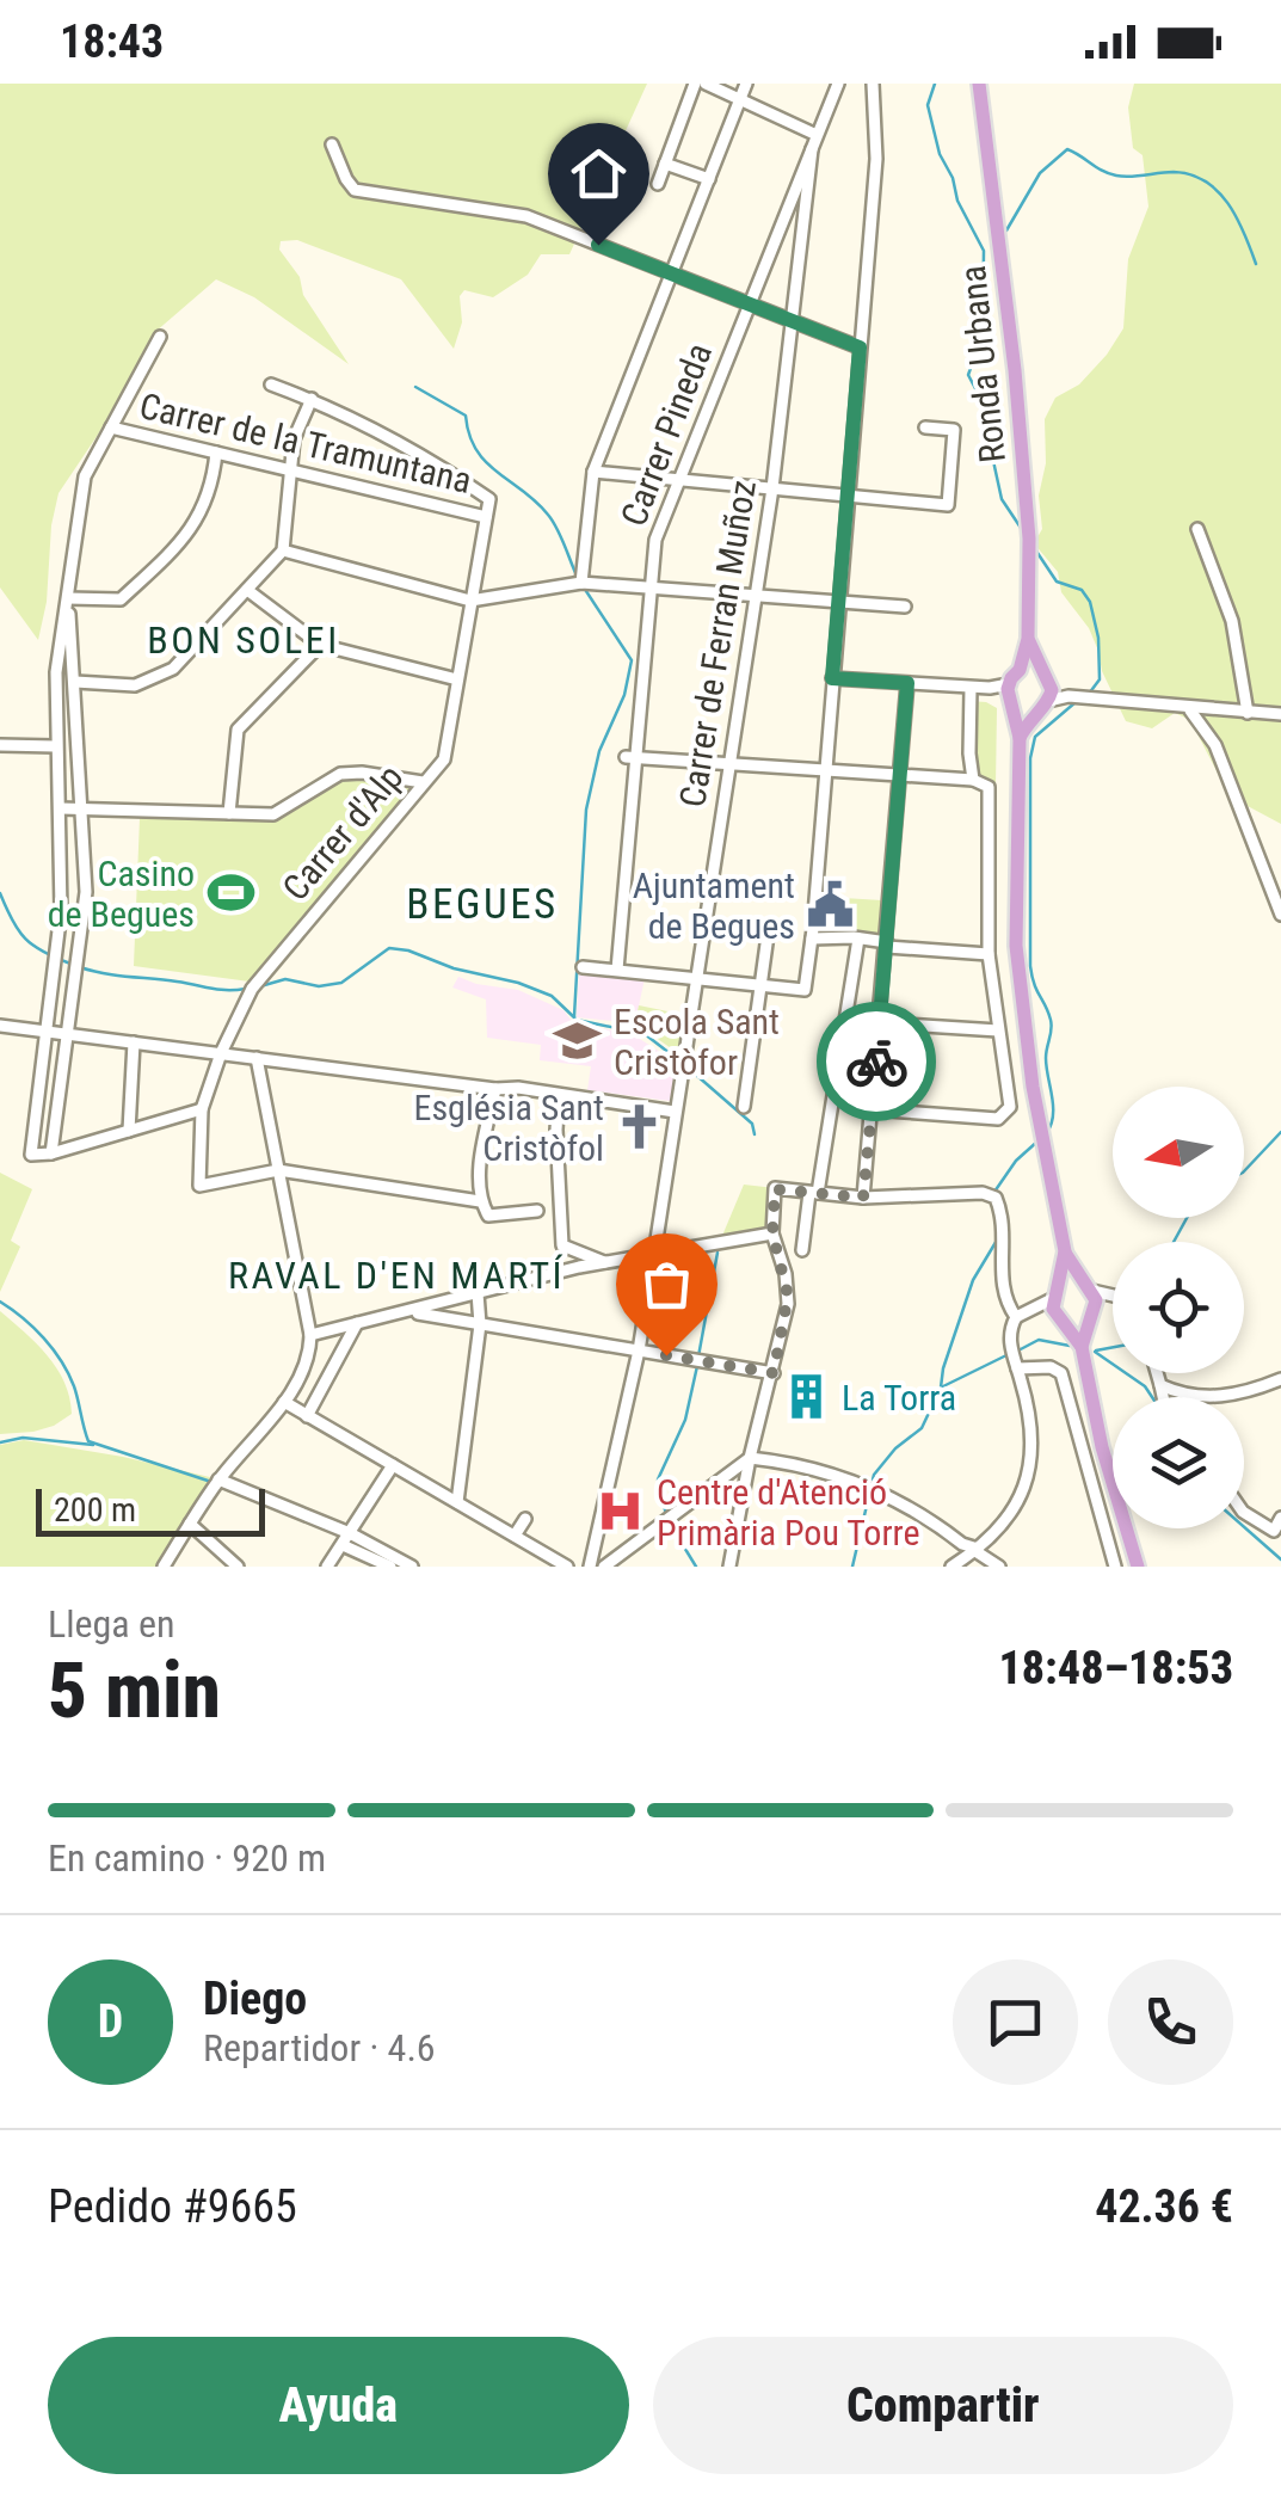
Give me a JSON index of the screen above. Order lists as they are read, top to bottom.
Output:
{
  "streets": {
    "main road": ["Ronda Urbana"],
    "street": [
      "Carrer Pineda",
      "Carrer de la Tramuntana",
      "Carrer de Ferran Muñoz",
      "Carrer d'Alp"
    ]
  },
  "crossings": [
    ["Carrer Pineda", "Carrer de Ferran Muñoz"],
    ["Carrer de la Tramuntana", "Carrer d'Alp"]
  ],
  "districts": ["BON SOLEI", "BEGUES", "RAVAL D'EN MARTÍ"],
  "places": {
    "sports": ["Casino de Begues"],
    "public building": ["Ajuntament de Begues"],
    "school or university": ["Escola Sant Cristòfor"],
    "church": ["Església Sant Cristòfol"],
    "building": ["La Torra"],
    "hospital": ["Centre d'Atenció Primària Pou Torre"]
  },
  "scale_bar": "200 m",
  "north": "left",
  "page": {
    "status": "18:43",
    "scale": "200 m",
    "heading": ["5 min", "Llega en", "18:48–18:53"],
    "panel": [
      "Diego",
      "Repartidor · 4.6",
      "Pedido #9665",
      "42.36 €"
    ],
    "bar": "En camino · 920 m",
    "round": "D",
    "buttons": ["Ayuda", "Compartir"]
  }
}
